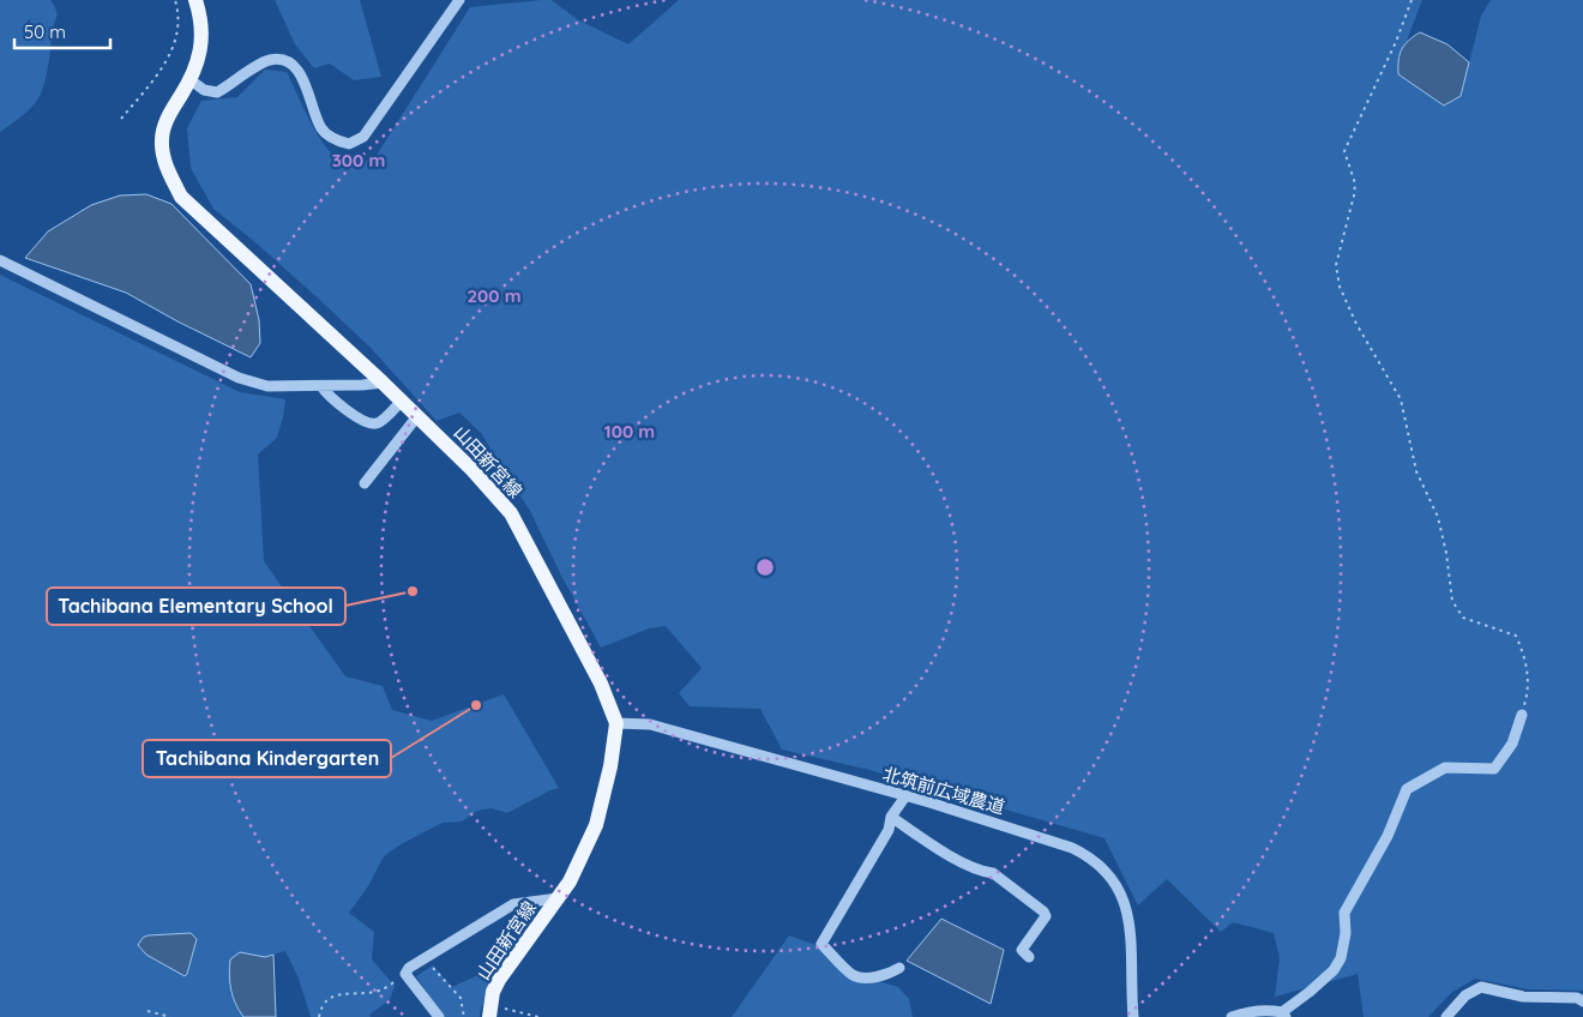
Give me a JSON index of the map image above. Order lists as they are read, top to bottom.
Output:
{
  "streets": {
    "main road": ["山田新宮線"],
    "street": ["北筑前広域農道"]
  },
  "crossings": [
    ["山田新宮線", "北筑前広域農道"]
  ],
  "places": ["Tachibana Elementary School", "Tachibana Kindergarten"],
  "scale_bar": "50 m",
  "rings": ["300 m", "200 m", "100 m"]
}
